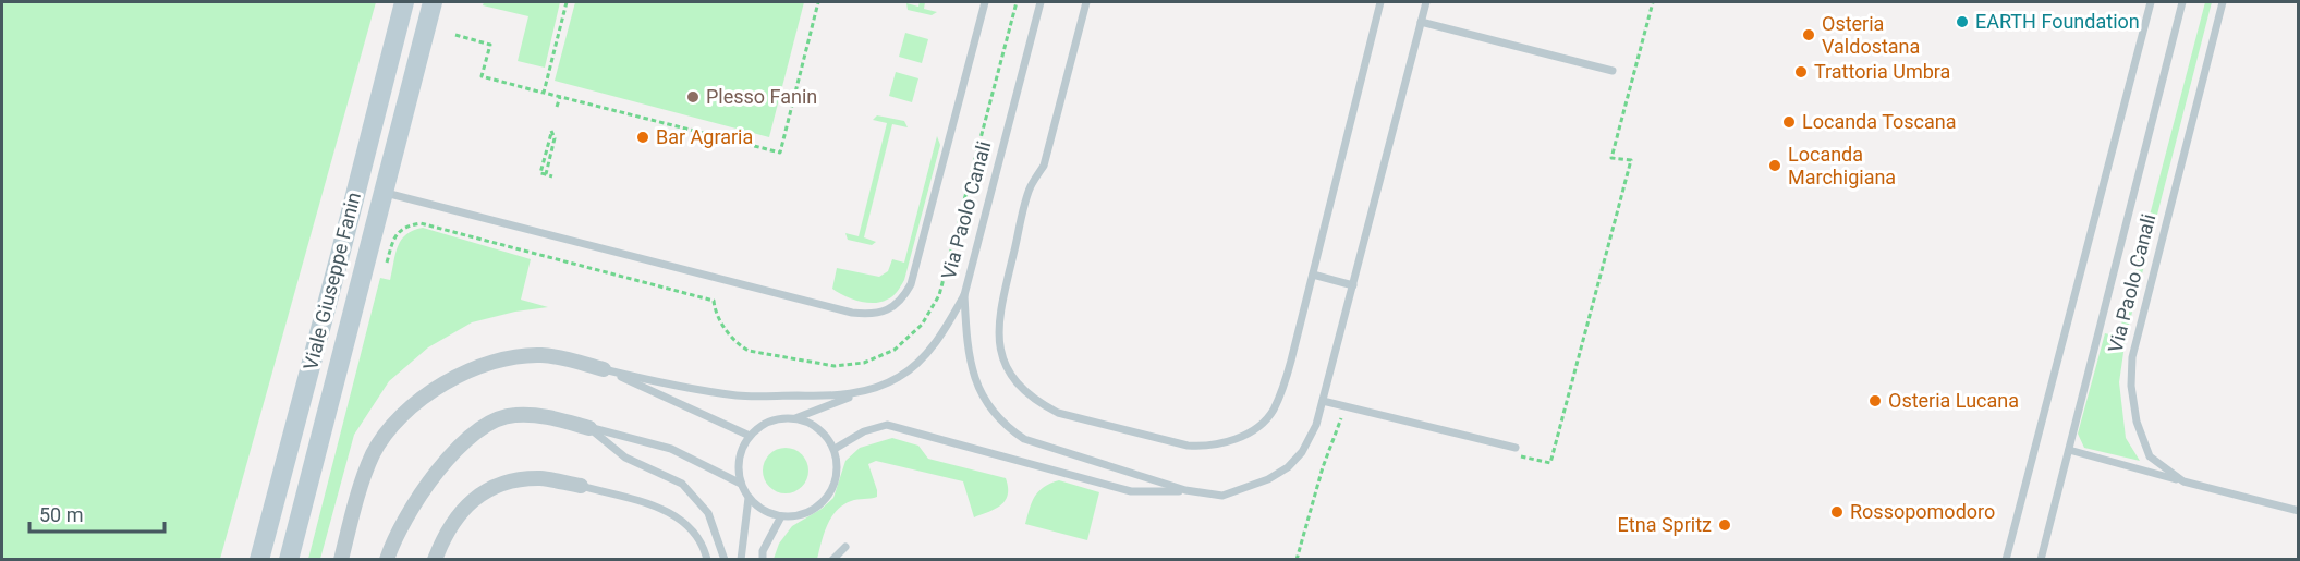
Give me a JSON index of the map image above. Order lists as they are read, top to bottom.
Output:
{
  "streets": {
    "main road": ["Viale Giuseppe Fanin"],
    "street": ["Via Paolo Canali"]
  },
  "places": [
    "EARTH Foundation",
    "Osteria Valdostana",
    "Trattoria Umbra",
    "Plesso Fanin",
    "Locanda Toscana",
    "Bar Agraria",
    "Locanda Marchigiana",
    "Osteria Lucana",
    "Rossopomodoro",
    "Etna Spritz"
  ],
  "scale_bar": "50 m"
}
